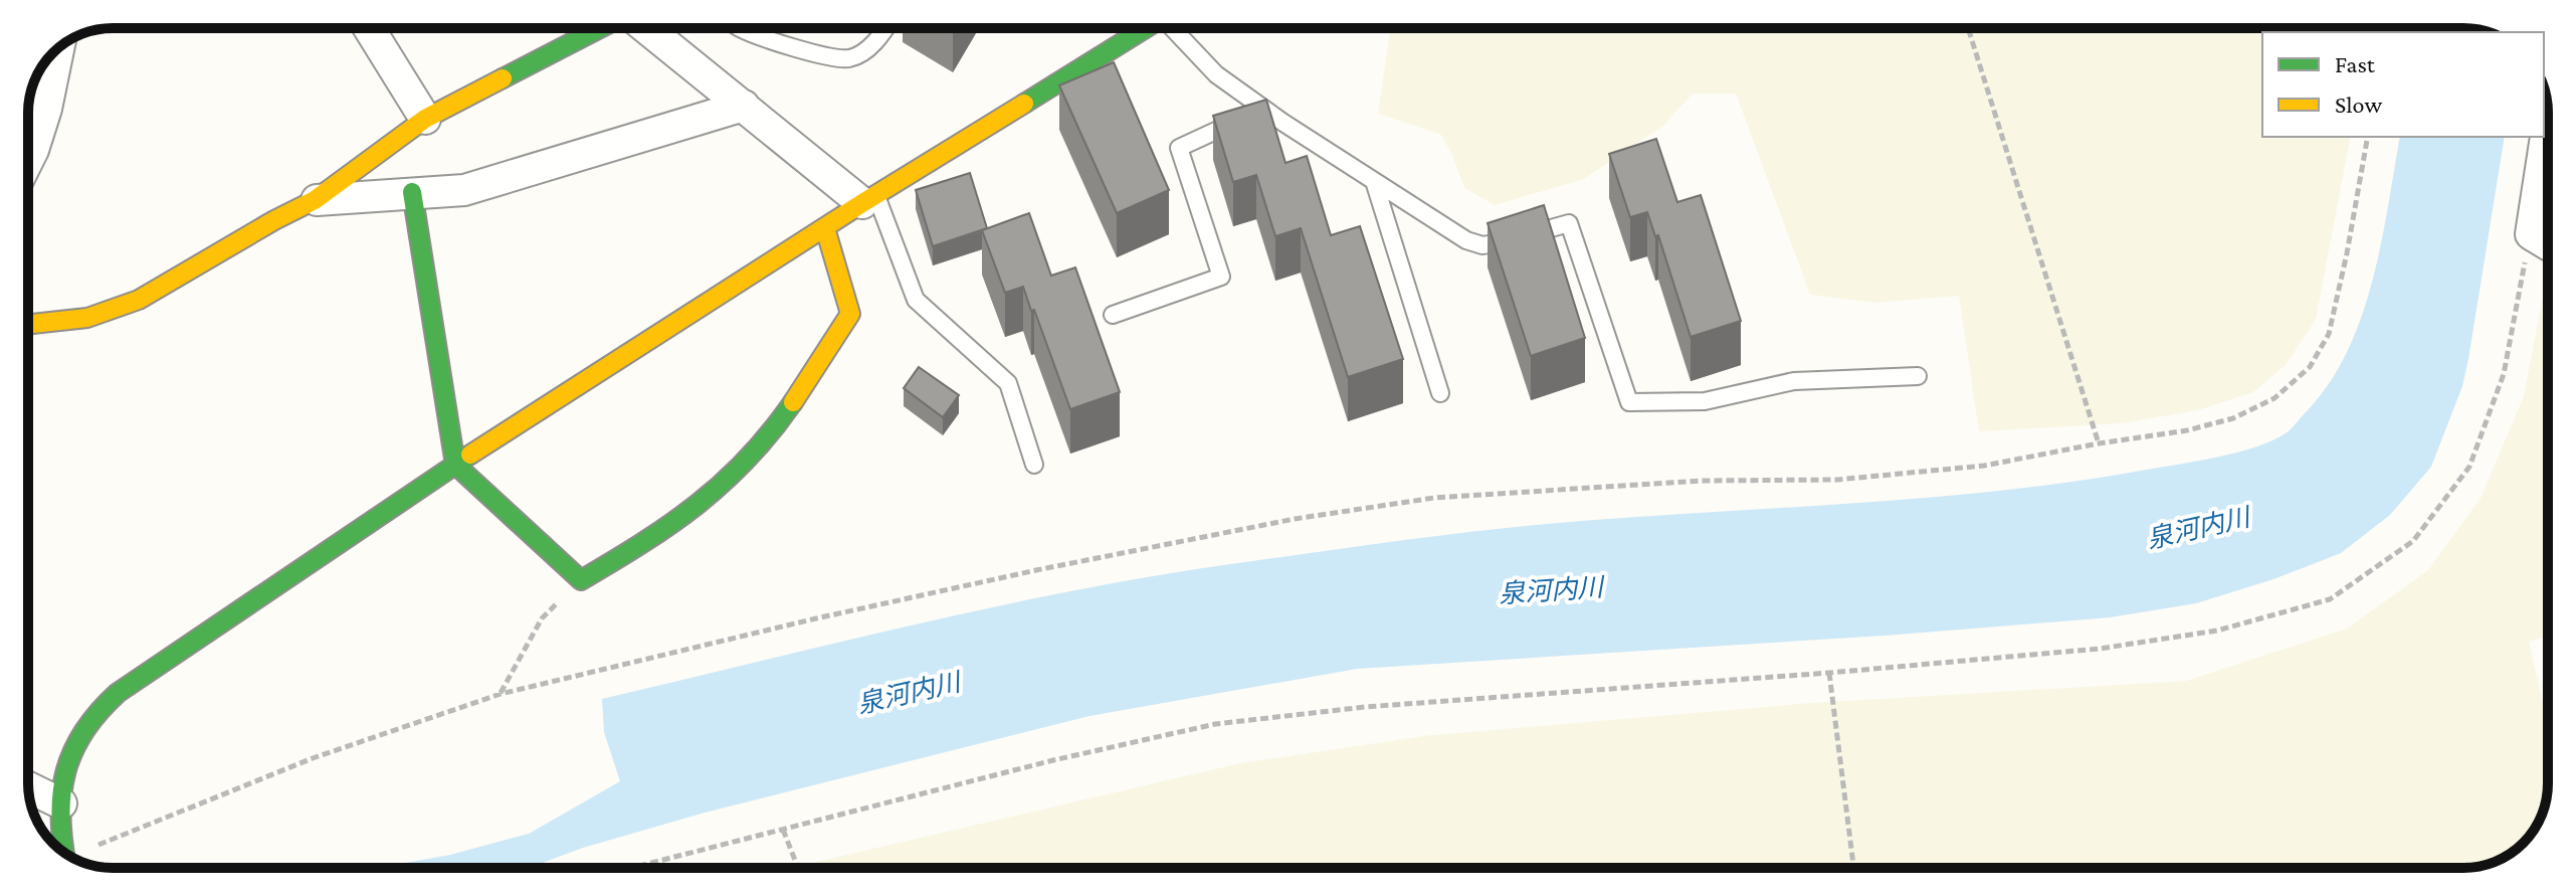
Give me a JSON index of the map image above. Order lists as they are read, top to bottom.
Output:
{
  "water": ["泉河内川"],
  "legend": ["Fast", "Slow"]
}
